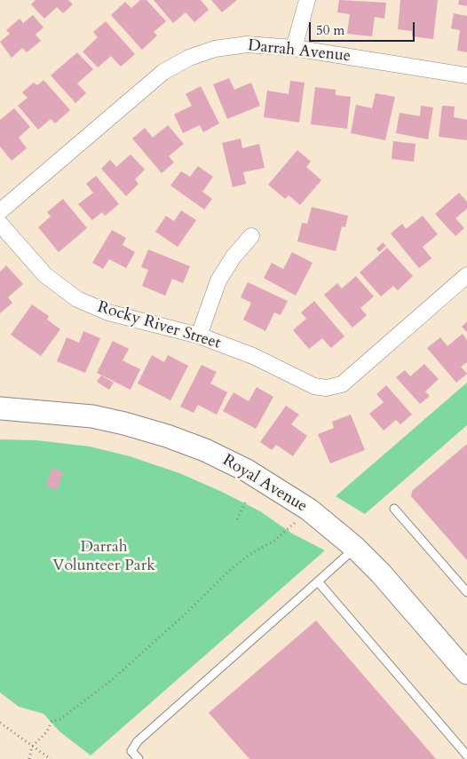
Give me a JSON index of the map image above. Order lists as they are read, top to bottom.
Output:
{
  "streets": {
    "main road": ["Royal Avenue"],
    "street": ["Darrah Avenue", "Rocky River Street"]
  },
  "parks": ["Darrah Volunteer Park"],
  "scale_bar": "50 m"
}
